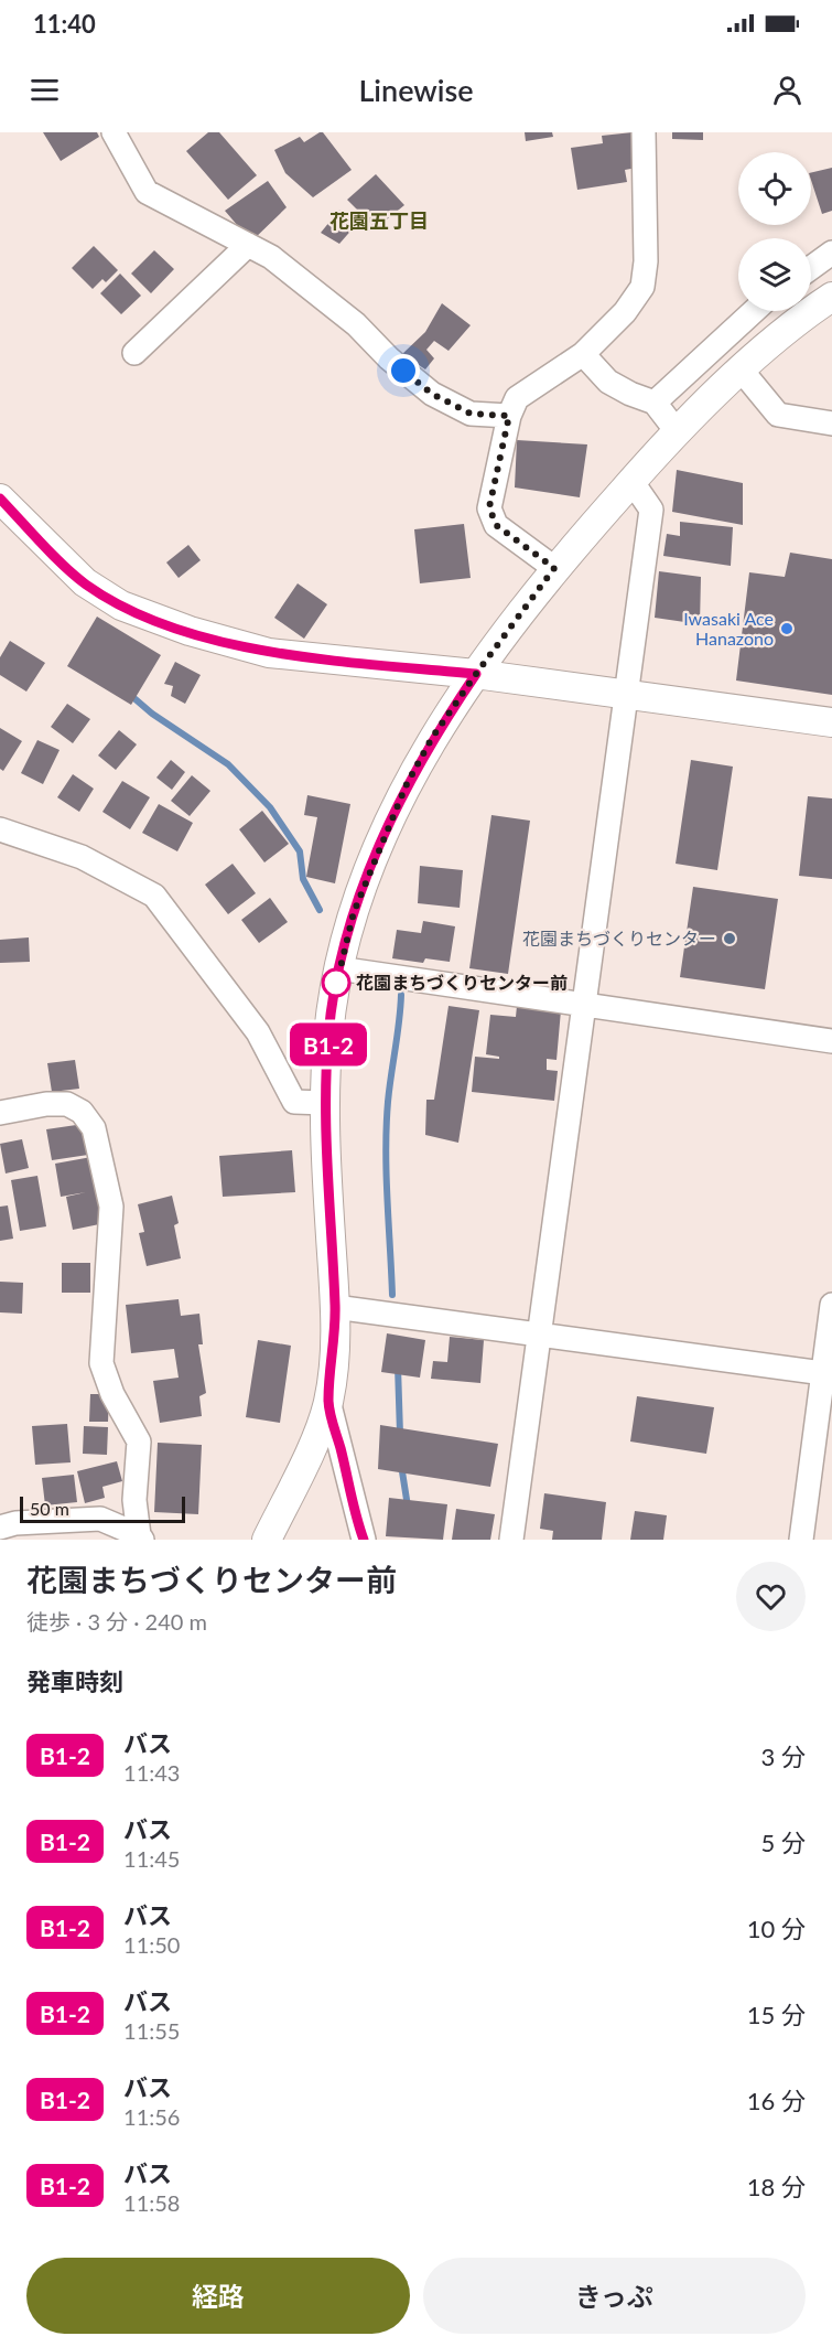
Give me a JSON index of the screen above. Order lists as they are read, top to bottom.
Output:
{
  "districts": ["花園五丁目"],
  "places": ["Iwasaki Ace Hanazono", "花園まちづくりセンター", "花園まちづくりセンター前"],
  "lines": ["bus line B1-2"],
  "scale_bar": "50 m",
  "page": {
    "status": "11:40",
    "header": "Linewise",
    "on_map": "B1-2",
    "scale": "50 m",
    "heading": [
      ["花園まちづくりセンター前", "徒歩 · 3 分 · 240 m"],
      "発車時刻"
    ],
    "list": [
      {
        "mark": "B1-2",
        "name": "バス",
        "note": "11:43",
        "value": "3 分"
      },
      {
        "mark": "B1-2",
        "name": "バス",
        "note": "11:45",
        "value": "5 分"
      },
      {
        "mark": "B1-2",
        "name": "バス",
        "note": "11:50",
        "value": "10 分"
      },
      {
        "mark": "B1-2",
        "name": "バス",
        "note": "11:55",
        "value": "15 分"
      },
      {
        "mark": "B1-2",
        "name": "バス",
        "note": "11:56",
        "value": "16 分"
      },
      {
        "mark": "B1-2",
        "name": "バス",
        "note": "11:58",
        "value": "18 分"
      }
    ],
    "buttons": ["経路", "きっぷ"]
  }
}
